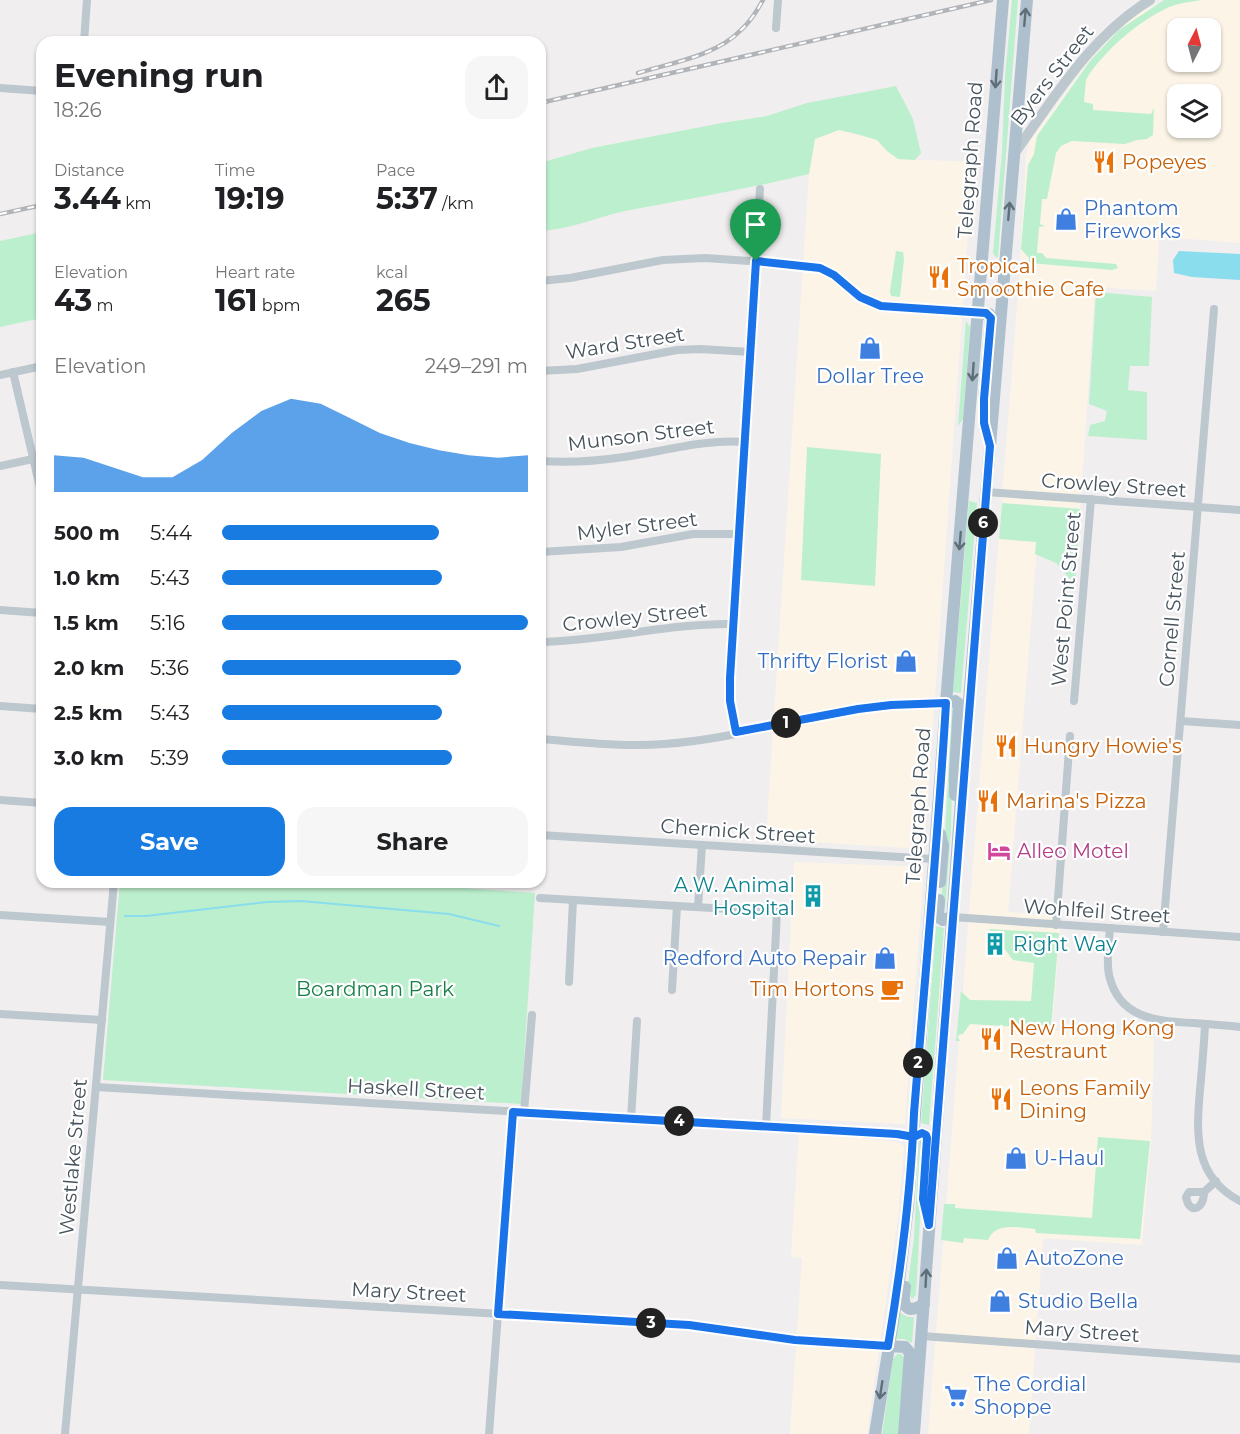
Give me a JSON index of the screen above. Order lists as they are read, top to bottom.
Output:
{
  "streets": {
    "main road": ["Telegraph Road"],
    "street": [
      "Byers Street",
      "Ward Street",
      "Munson Street",
      "Crowley Street",
      "Myler Street",
      "West Point Street",
      "Cornell Street",
      "Chernick Street",
      "Wohlfeil Street",
      "Haskell Street",
      "Westlake Street",
      "Mary Street"
    ]
  },
  "crossings": [
    ["Telegraph Road", "Chernick Street"],
    ["Telegraph Road", "Haskell Street"],
    ["Telegraph Road", "Mary Street"],
    ["Crowley Street", "West Point Street"],
    ["Crowley Street", "Cornell Street"],
    ["Cornell Street", "Wohlfeil Street"],
    ["Haskell Street", "Westlake Street"],
    ["Westlake Street", "Mary Street"]
  ],
  "parks": ["Boardman Park"],
  "places": {
    "restaurant": [
      "Popeyes",
      "Tropical Smoothie Cafe",
      "Hungry Howie's",
      "Marina's Pizza",
      "New Hong Kong Restraunt",
      "Leons Family Dining"
    ],
    "shop": [
      "Phantom Fireworks",
      "Dollar Tree",
      "Thrifty Florist",
      "Redford Auto Repair",
      "U-Haul",
      "AutoZone",
      "Studio Bella"
    ],
    "hotel": ["Alleo Motel"],
    "building": ["A.W. Animal Hospital", "Right Way"],
    "cafe": ["Tim Hortons"],
    "supermarket": ["The Cordial Shoppe"]
  },
  "north": "top",
  "page": {
    "heading": ["Evening run", "18:26"],
    "stats": [
      ["Distance", "3.44 km"],
      ["Time", "19:19"],
      ["Pace", "5:37 /km"],
      ["Elevation", "43 m"],
      ["Heart rate", "161 bpm"],
      ["kcal", "265"]
    ],
    "chart": ["Elevation", "249–291 m"],
    "pins": [
      "6",
      "1",
      "2",
      "4",
      "3"
    ],
    "list": [
      {
        "name": "500 m",
        "note": "5:44"
      },
      {
        "name": "1.0 km",
        "note": "5:43"
      },
      {
        "name": "1.5 km",
        "note": "5:16"
      },
      {
        "name": "2.0 km",
        "note": "5:36"
      },
      {
        "name": "2.5 km",
        "note": "5:43"
      },
      {
        "name": "3.0 km",
        "note": "5:39"
      }
    ],
    "buttons": ["Save", "Share"]
  }
}
